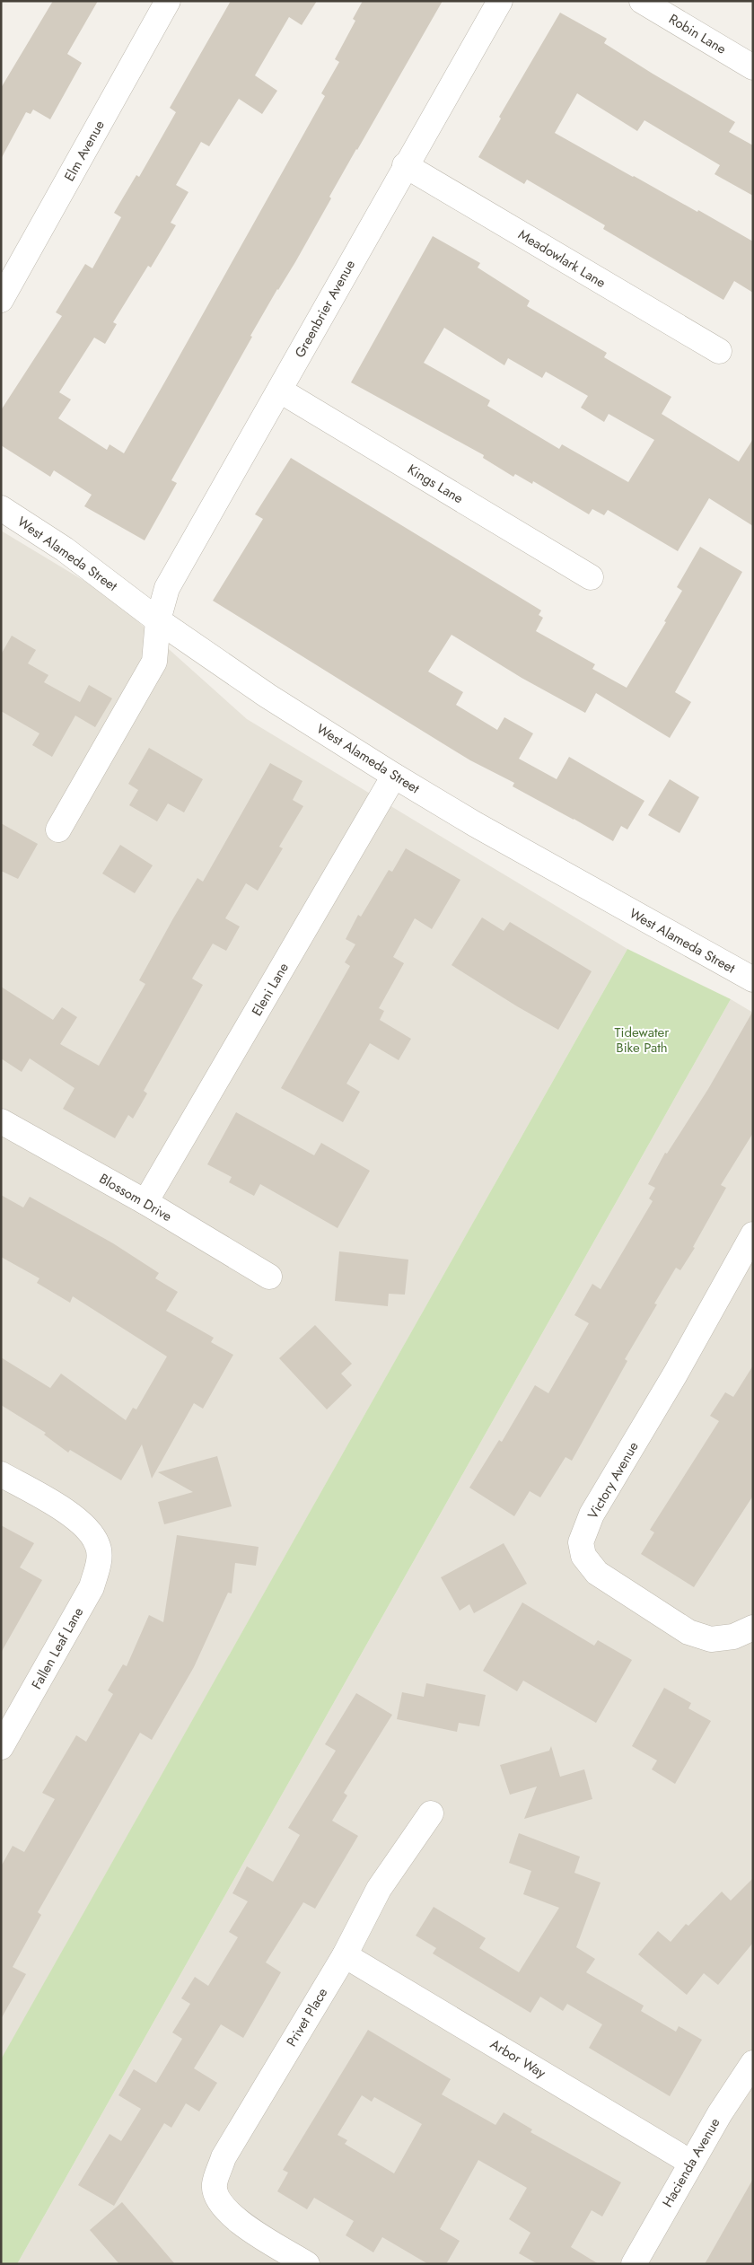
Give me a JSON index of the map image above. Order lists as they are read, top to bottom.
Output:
{
  "streets": {
    "street": [
      "Robin Lane",
      "Elm Avenue",
      "Meadowlark Lane",
      "Greenbrier Avenue",
      "Kings Lane",
      "West Alameda Street",
      "Eleni Lane",
      "Blossom Drive",
      "Victory Avenue",
      "Fallen Leaf Lane",
      "Privet Place",
      "Arbor Way",
      "Hacienda Avenue"
    ]
  },
  "crossings": [
    ["Meadowlark Lane", "Greenbrier Avenue"],
    ["Greenbrier Avenue", "Kings Lane"],
    ["Greenbrier Avenue", "West Alameda Street"],
    ["West Alameda Street", "Eleni Lane"],
    ["Eleni Lane", "Blossom Drive"],
    ["Privet Place", "Arbor Way"],
    ["Arbor Way", "Hacienda Avenue"]
  ],
  "parks": ["Tidewater Bike Path"]
}
